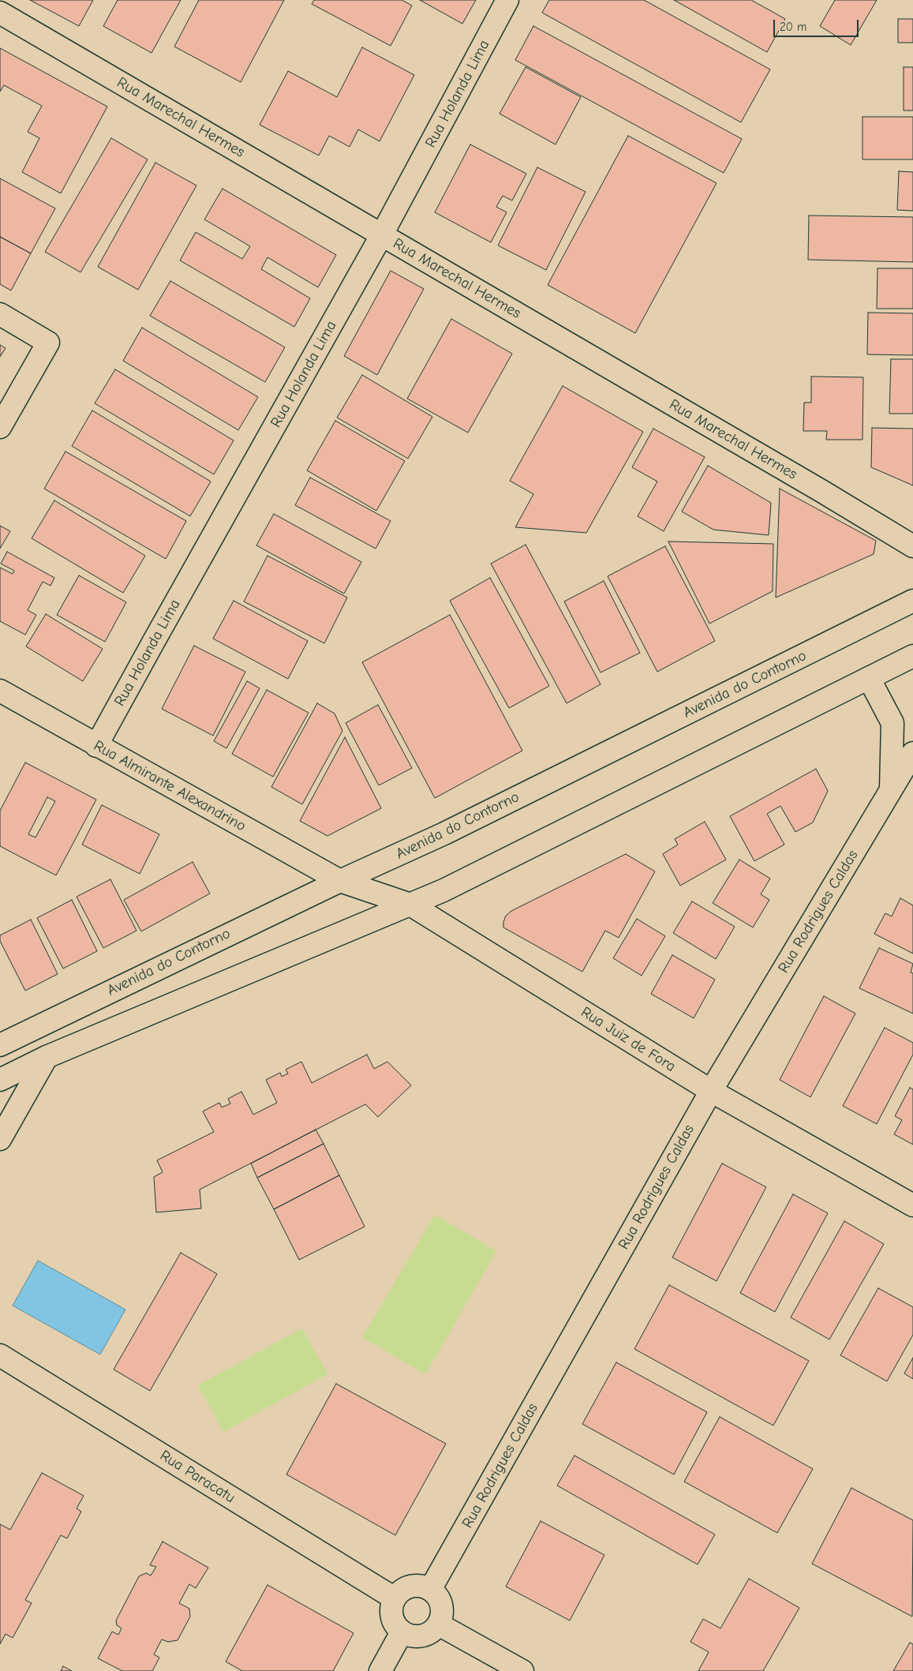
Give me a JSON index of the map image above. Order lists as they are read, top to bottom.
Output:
{
  "streets": {
    "street": [
      "Rua Holanda Lima",
      "Rua Marechal Hermes",
      "Avenida do Contorno",
      "Rua Almirante Alexandrino",
      "Rua Rodrigues Caldas",
      "Rua Juiz de Fora",
      "Rua Paracatu"
    ]
  },
  "crossings": [
    ["Rua Holanda Lima", "Rua Marechal Hermes"],
    ["Rua Holanda Lima", "Rua Almirante Alexandrino"],
    ["Avenida do Contorno", "Rua Almirante Alexandrino"],
    ["Avenida do Contorno", "Rua Juiz de Fora"],
    ["Rua Almirante Alexandrino", "Rua Juiz de Fora"],
    ["Rua Rodrigues Caldas", "Rua Juiz de Fora"],
    ["Rua Rodrigues Caldas", "Rua Paracatu"]
  ],
  "scale_bar": "20 m"
}
